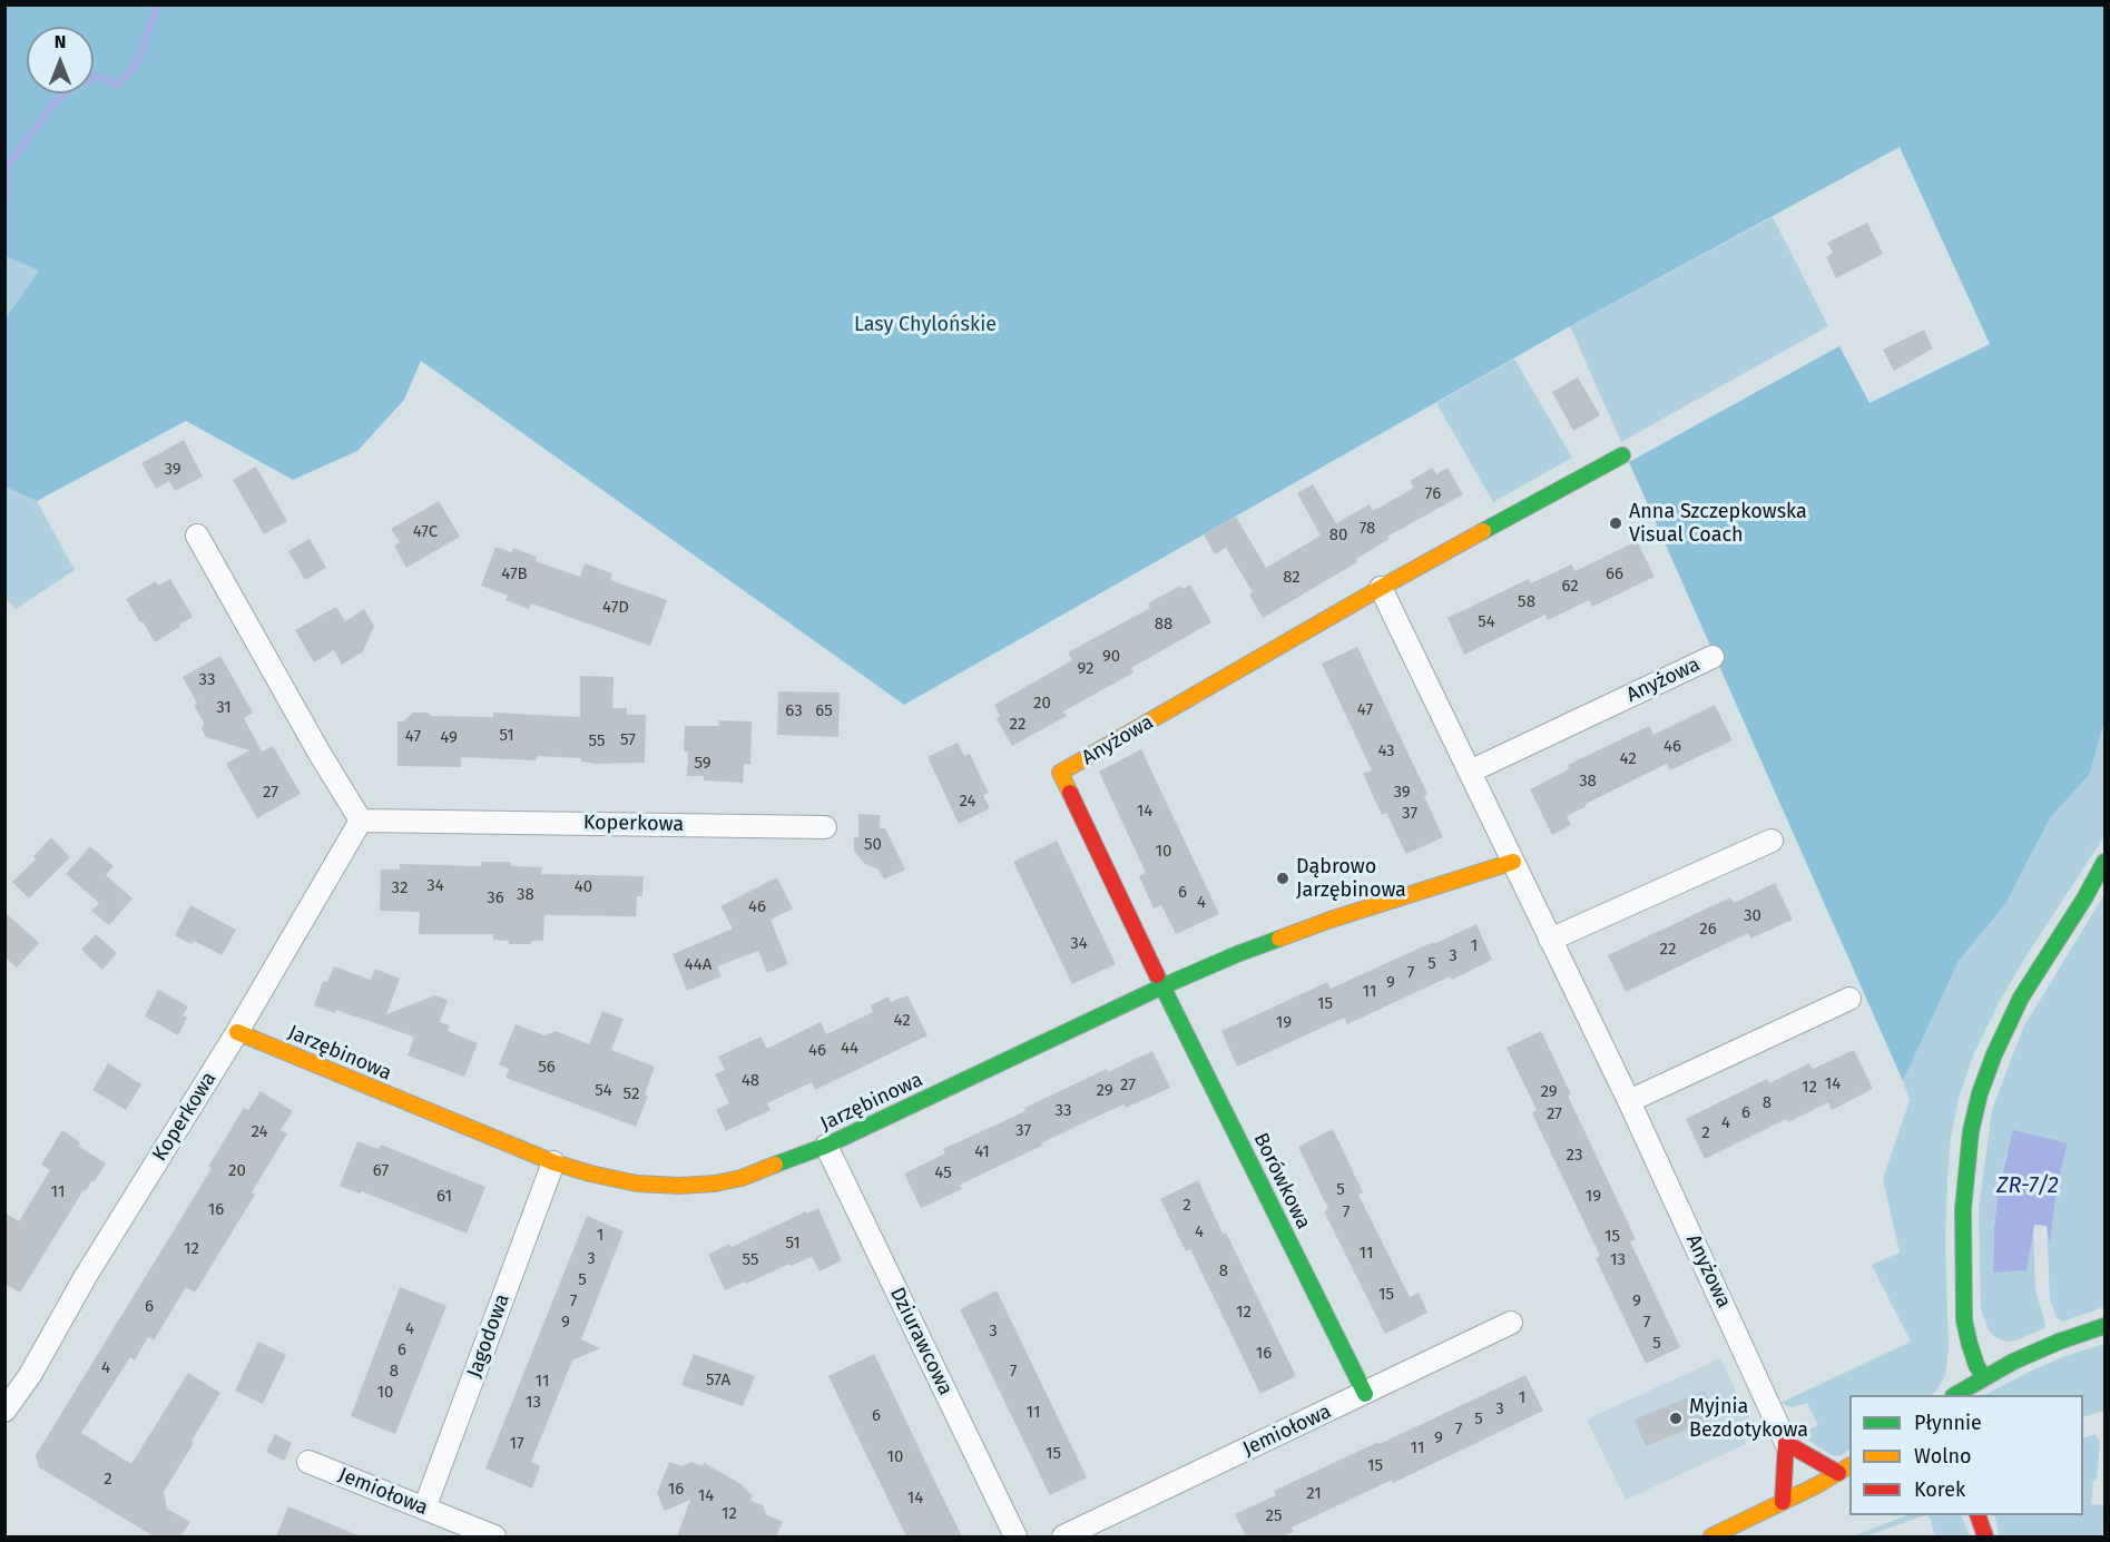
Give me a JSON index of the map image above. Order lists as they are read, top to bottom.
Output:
{
  "streets": {
    "main road": ["Anyżowa", "Jarzębinowa", "Borówkowa"],
    "street": [
      "Koperkowa",
      "Jagodowa",
      "Dziurawcowa",
      "Jemiołowa"
    ]
  },
  "crossings": [
    ["Anyżowa", "Jarzębinowa"],
    ["Anyżowa", "Borówkowa"],
    ["Koperkowa", "Jarzębinowa"],
    ["Jarzębinowa", "Borówkowa"],
    ["Jarzębinowa", "Jagodowa"],
    ["Jarzębinowa", "Dziurawcowa"],
    ["Borówkowa", "Jemiołowa"],
    ["Jagodowa", "Jemiołowa"]
  ],
  "water": ["ZR-7/2"],
  "parks": ["Lasy Chylońskie"],
  "places": ["Anna Szczepkowska Visual Coach", "Dąbrowo Jarzębinowa", "Myjnia Bezdotykowa"],
  "house_numbers": [
    "39",
    "76",
    "78",
    "47C",
    "80",
    "47B",
    "66",
    "82",
    "62",
    "58",
    "47D",
    "54",
    "88",
    "90",
    "92",
    "33",
    "20",
    "31",
    "47",
    "63",
    "65",
    "22",
    "51",
    "47",
    "49",
    "57",
    "55",
    "46",
    "43",
    "42",
    "59",
    "38",
    "27",
    "39",
    "24",
    "14",
    "37",
    "50",
    "10",
    "34",
    "40",
    "32",
    "6",
    "38",
    "36",
    "4",
    "46",
    "30",
    "26",
    "34",
    "1",
    "22",
    "3",
    "5",
    "44A",
    "7",
    "9",
    "11",
    "15",
    "42",
    "19",
    "44",
    "46",
    "56",
    "48",
    "14",
    "27",
    "12",
    "54",
    "29",
    "29",
    "52",
    "8",
    "33",
    "6",
    "27",
    "4",
    "37",
    "24",
    "2",
    "41",
    "23",
    "20",
    "67",
    "45",
    "5",
    "11",
    "61",
    "19",
    "2",
    "16",
    "7",
    "4",
    "1",
    "15",
    "51",
    "12",
    "11",
    "3",
    "55",
    "13",
    "8",
    "5",
    "15",
    "7",
    "9",
    "6",
    "12",
    "9",
    "7",
    "4",
    "3",
    "5",
    "6",
    "16",
    "4",
    "8",
    "7",
    "57A",
    "11",
    "10",
    "1",
    "13",
    "3",
    "11",
    "6",
    "5",
    "7",
    "9",
    "17",
    "11",
    "15",
    "10",
    "15",
    "2",
    "16",
    "21",
    "14",
    "14",
    "12",
    "25"
  ],
  "legend": ["Płynnie", "Wolno", "Korek"],
  "north": "top"
}
